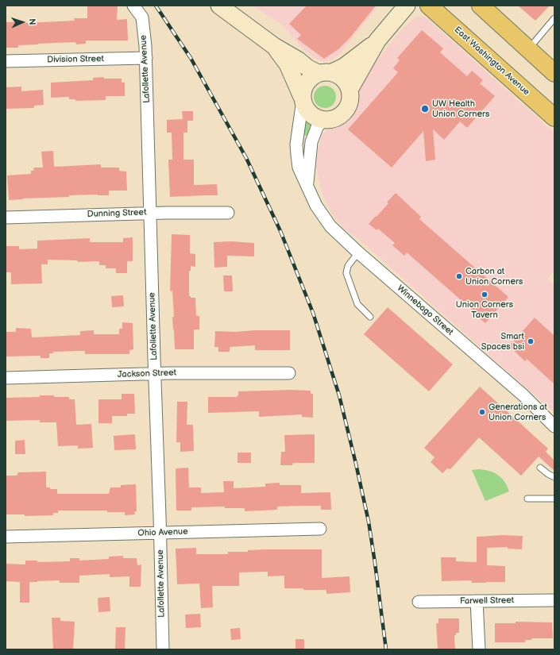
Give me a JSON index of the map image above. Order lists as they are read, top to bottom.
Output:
{
  "streets": {
    "main road": ["East Washington Avenue"],
    "street": [
      "Division Street",
      "Lafollette Avenue",
      "Dunning Street",
      "Winnebago Street",
      "Jackson Street",
      "Ohio Avenue",
      "Farwell Street"
    ]
  },
  "crossings": [
    ["Division Street", "Lafollette Avenue"],
    ["Lafollette Avenue", "Dunning Street"],
    ["Lafollette Avenue", "Jackson Street"],
    ["Lafollette Avenue", "Ohio Avenue"]
  ],
  "places": [
    "UW Health Union Corners",
    "Carbon at Union Corners",
    "Union Corners Tavern",
    "Smart Spaces bsi",
    "Generations at Union Corners"
  ],
  "north": "right"
}
